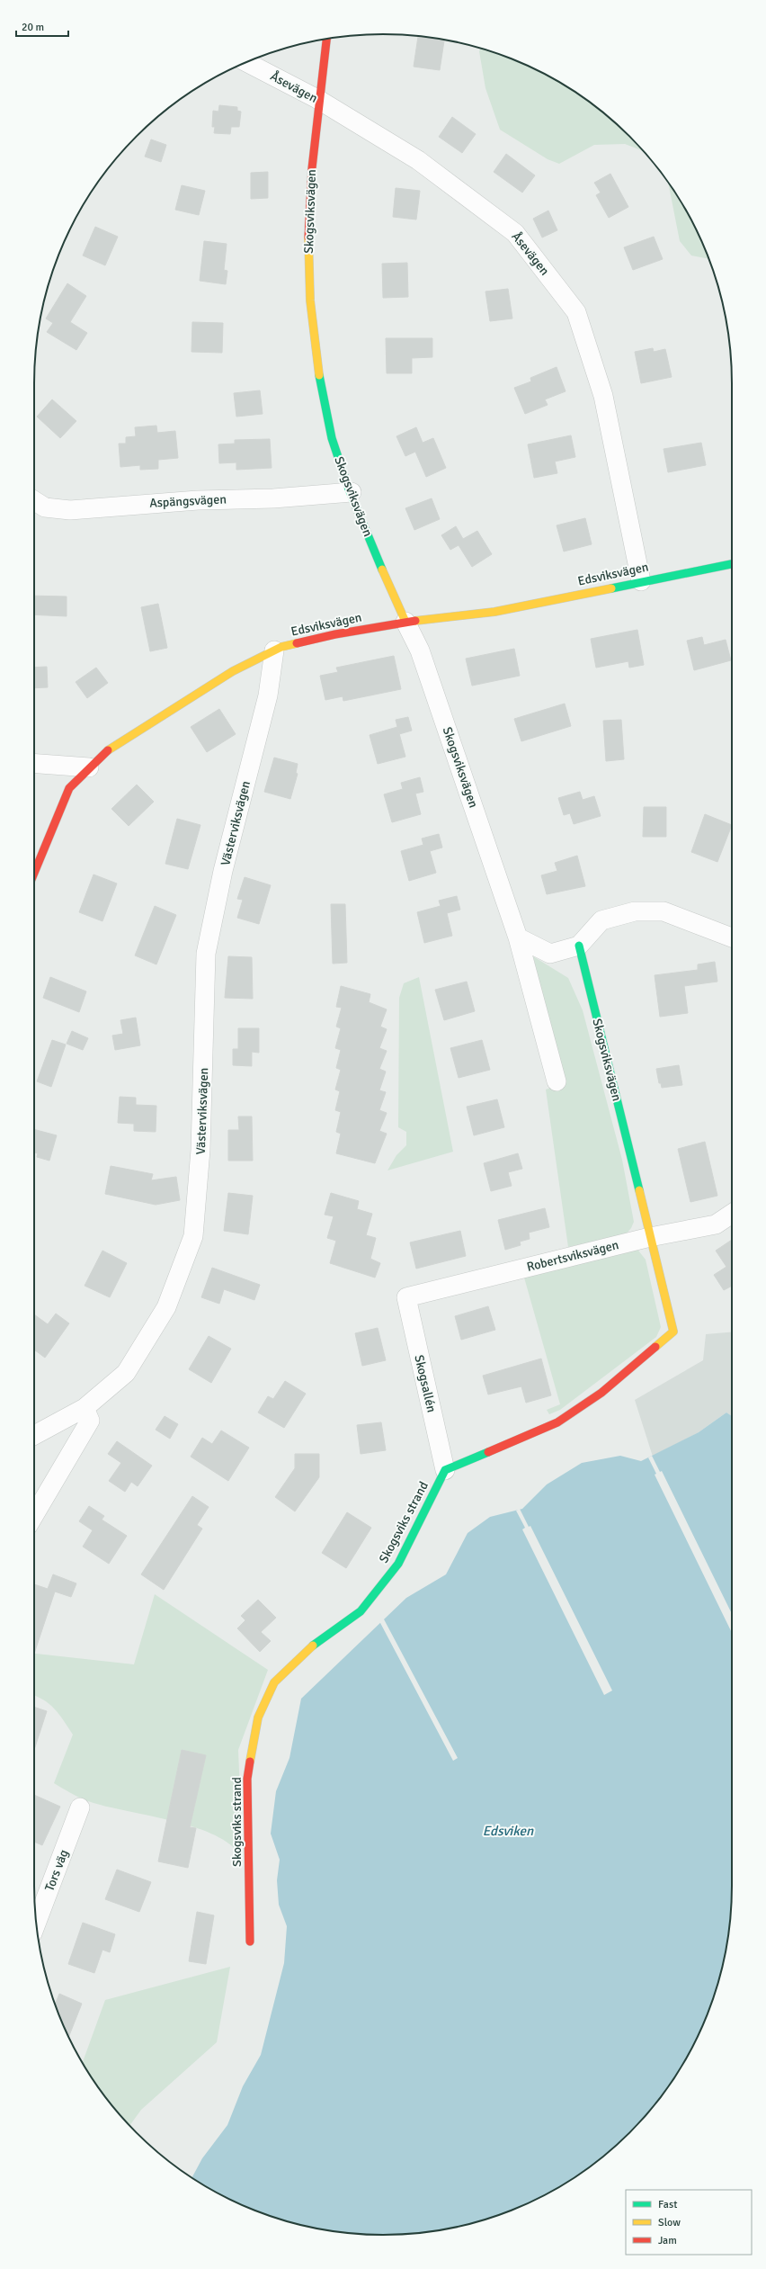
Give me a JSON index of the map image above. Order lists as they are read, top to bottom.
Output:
{
  "streets": {
    "street": [
      "Åsevägen",
      "Skogsviksvägen",
      "Aspängsvägen",
      "Edsviksvägen",
      "Västerviksvägen",
      "Robertsviksvägen",
      "Skogsallén",
      "Skogsviks strand",
      "Tors väg"
    ]
  },
  "crossings": [
    ["Åsevägen", "Skogsviksvägen"],
    ["Åsevägen", "Edsviksvägen"],
    ["Skogsviksvägen", "Aspängsvägen"],
    ["Skogsviksvägen", "Edsviksvägen"],
    ["Skogsviksvägen", "Robertsviksvägen"],
    ["Edsviksvägen", "Västerviksvägen"],
    ["Robertsviksvägen", "Skogsallén"],
    ["Skogsallén", "Skogsviks strand"]
  ],
  "water": ["Edsviken"],
  "legend": ["Fast", "Slow", "Jam"],
  "scale_bar": "20 m"
}
